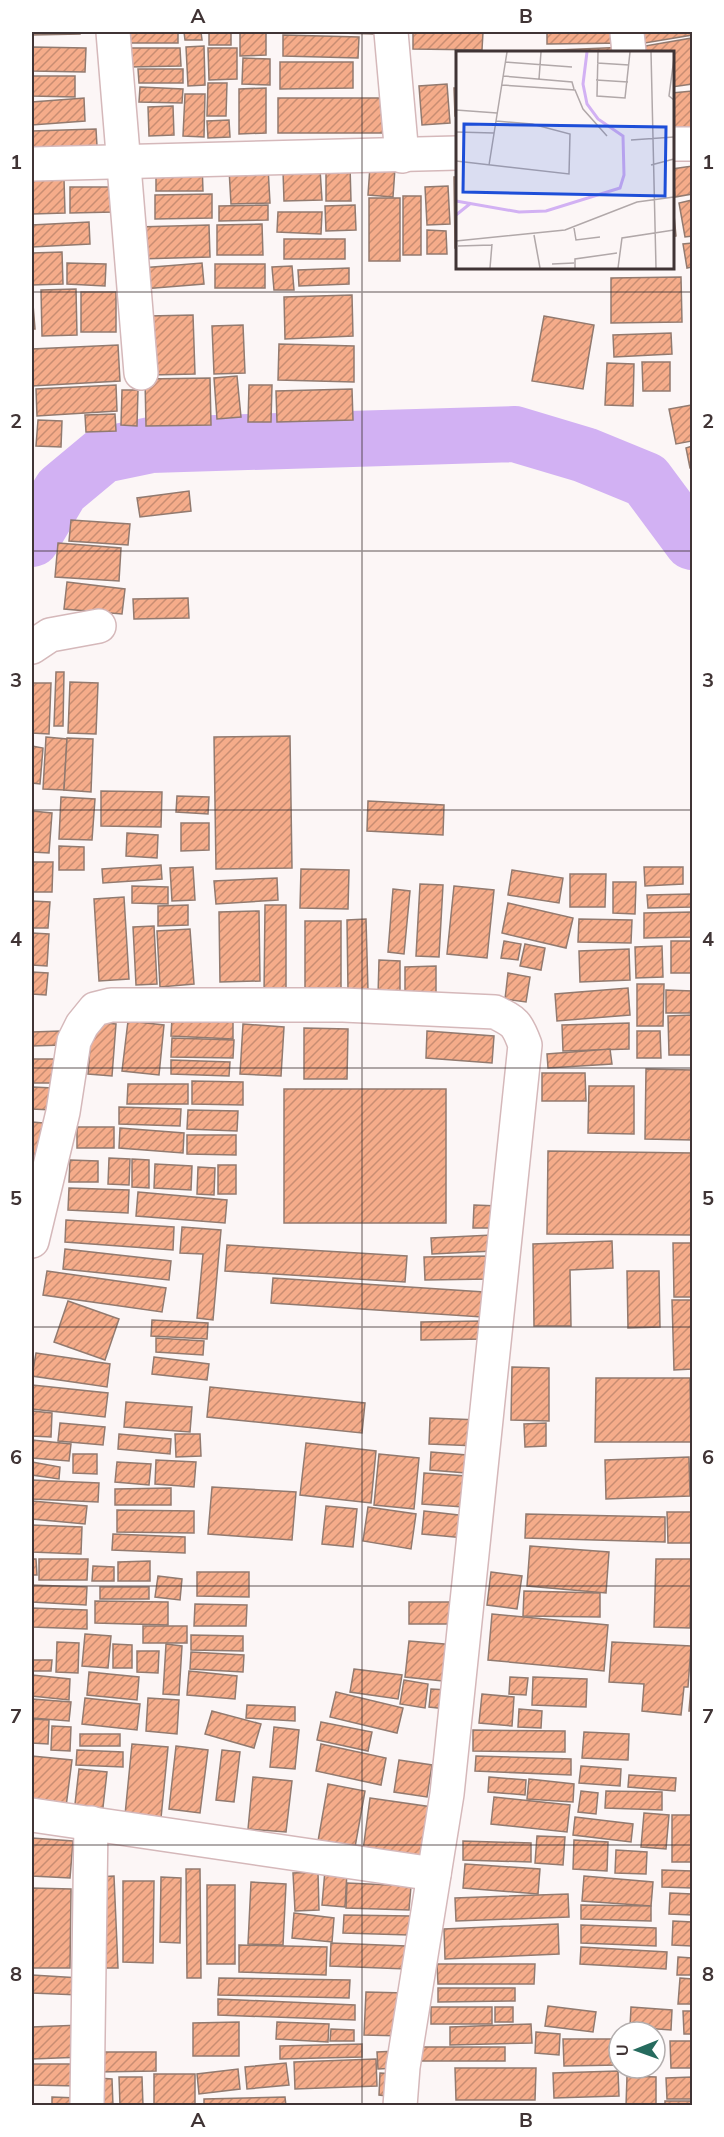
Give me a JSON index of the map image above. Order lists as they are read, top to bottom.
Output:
{
  "north": "left",
  "grid": {
    "columns": ["A", "B"],
    "rows": [
      "1",
      "2",
      "3",
      "4",
      "5",
      "6",
      "7",
      "8"
    ]
  }
}
